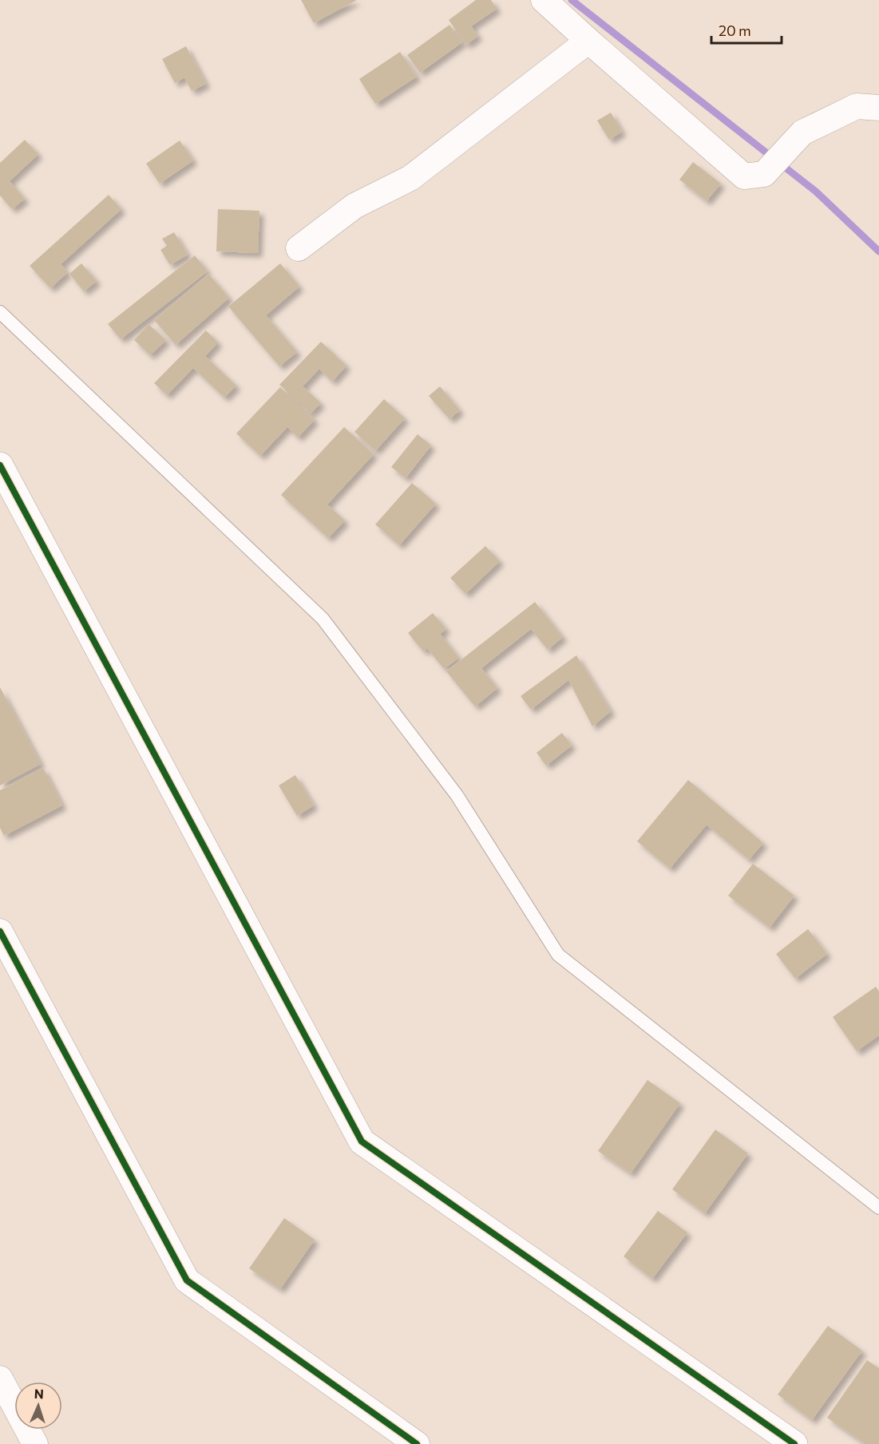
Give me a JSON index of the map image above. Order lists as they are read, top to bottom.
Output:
{
  "scale_bar": "20 m",
  "north": "top"
}
